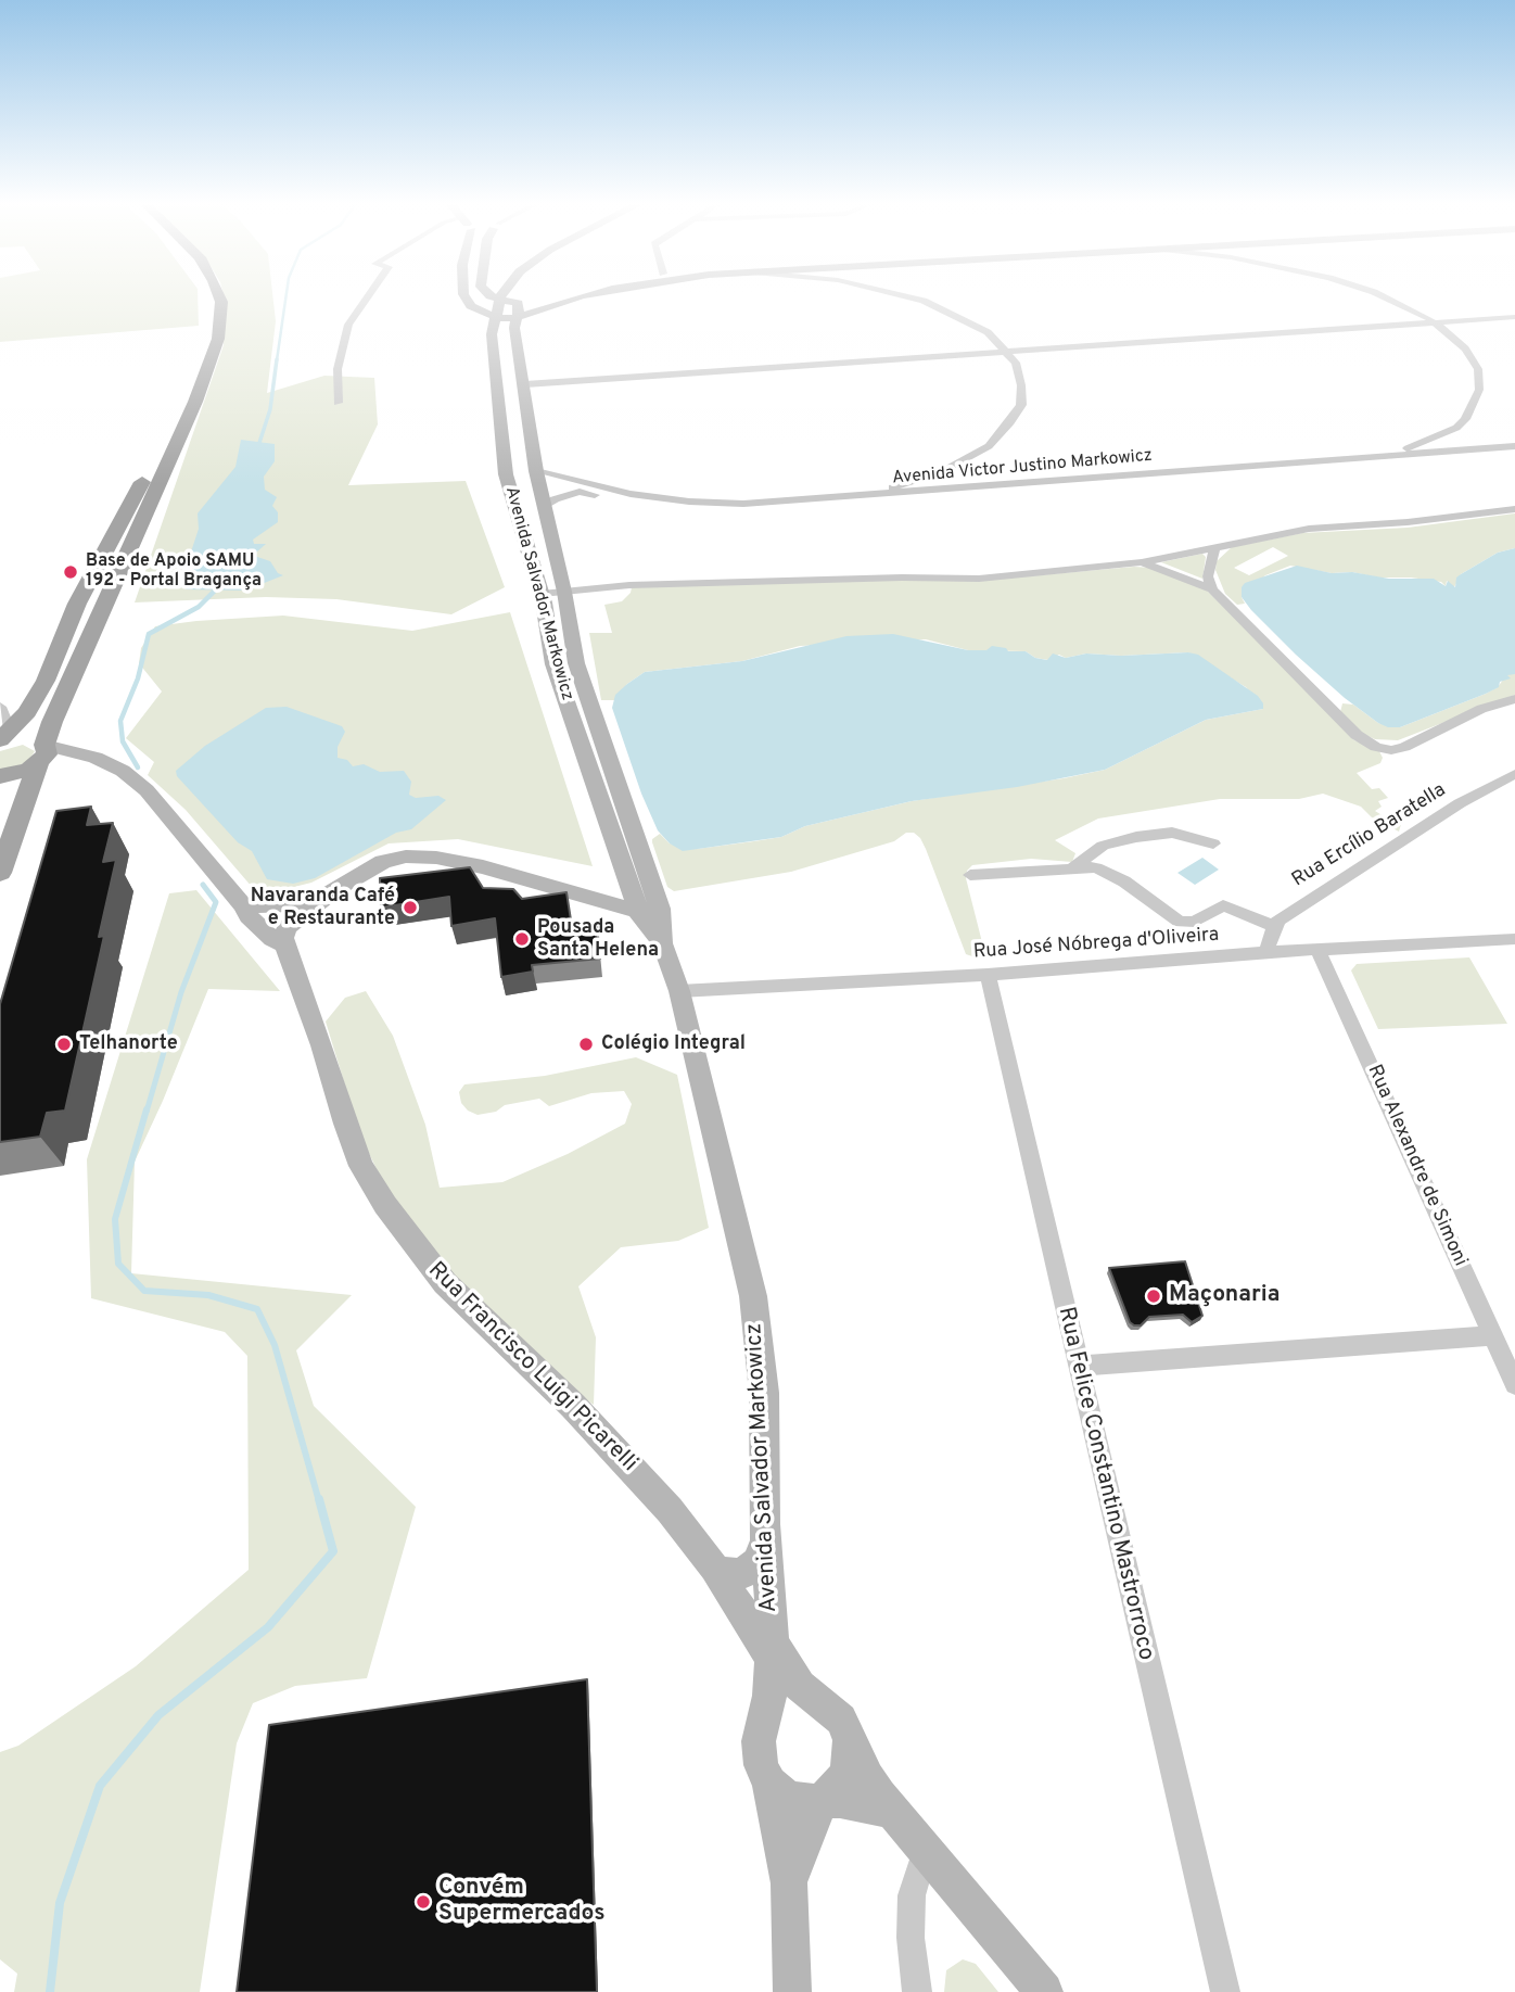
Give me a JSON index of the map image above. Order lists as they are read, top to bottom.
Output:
{
  "streets": {
    "street": [
      "Avenida Victor Justino Markowicz",
      "Avenida Salvador Markowicz",
      "Rua Ercílio Baratella",
      "Rua José Nóbrega d'Oliveira",
      "Rua Alexandre de Simoni",
      "Rua Francisco Luigi Picarelli",
      "Rua Felice Constantino Mastrorroco"
    ]
  },
  "crossings": [
    ["Avenida Victor Justino Markowicz", "Avenida Salvador Markowicz"],
    ["Avenida Salvador Markowicz", "Rua José Nóbrega d'Oliveira"],
    ["Avenida Salvador Markowicz", "Rua Francisco Luigi Picarelli"],
    ["Rua José Nóbrega d'Oliveira", "Rua Alexandre de Simoni"],
    ["Rua José Nóbrega d'Oliveira", "Rua Felice Constantino Mastrorroco"]
  ],
  "places": [
    "Base de Apoio SAMU 192 - Portal Bragança",
    "Navaranda Café e Restaurante",
    "Pousada Santa Helena",
    "Telhanorte",
    "Colégio Integral",
    "Maçonaria",
    "Convém Supermercados"
  ]
}
